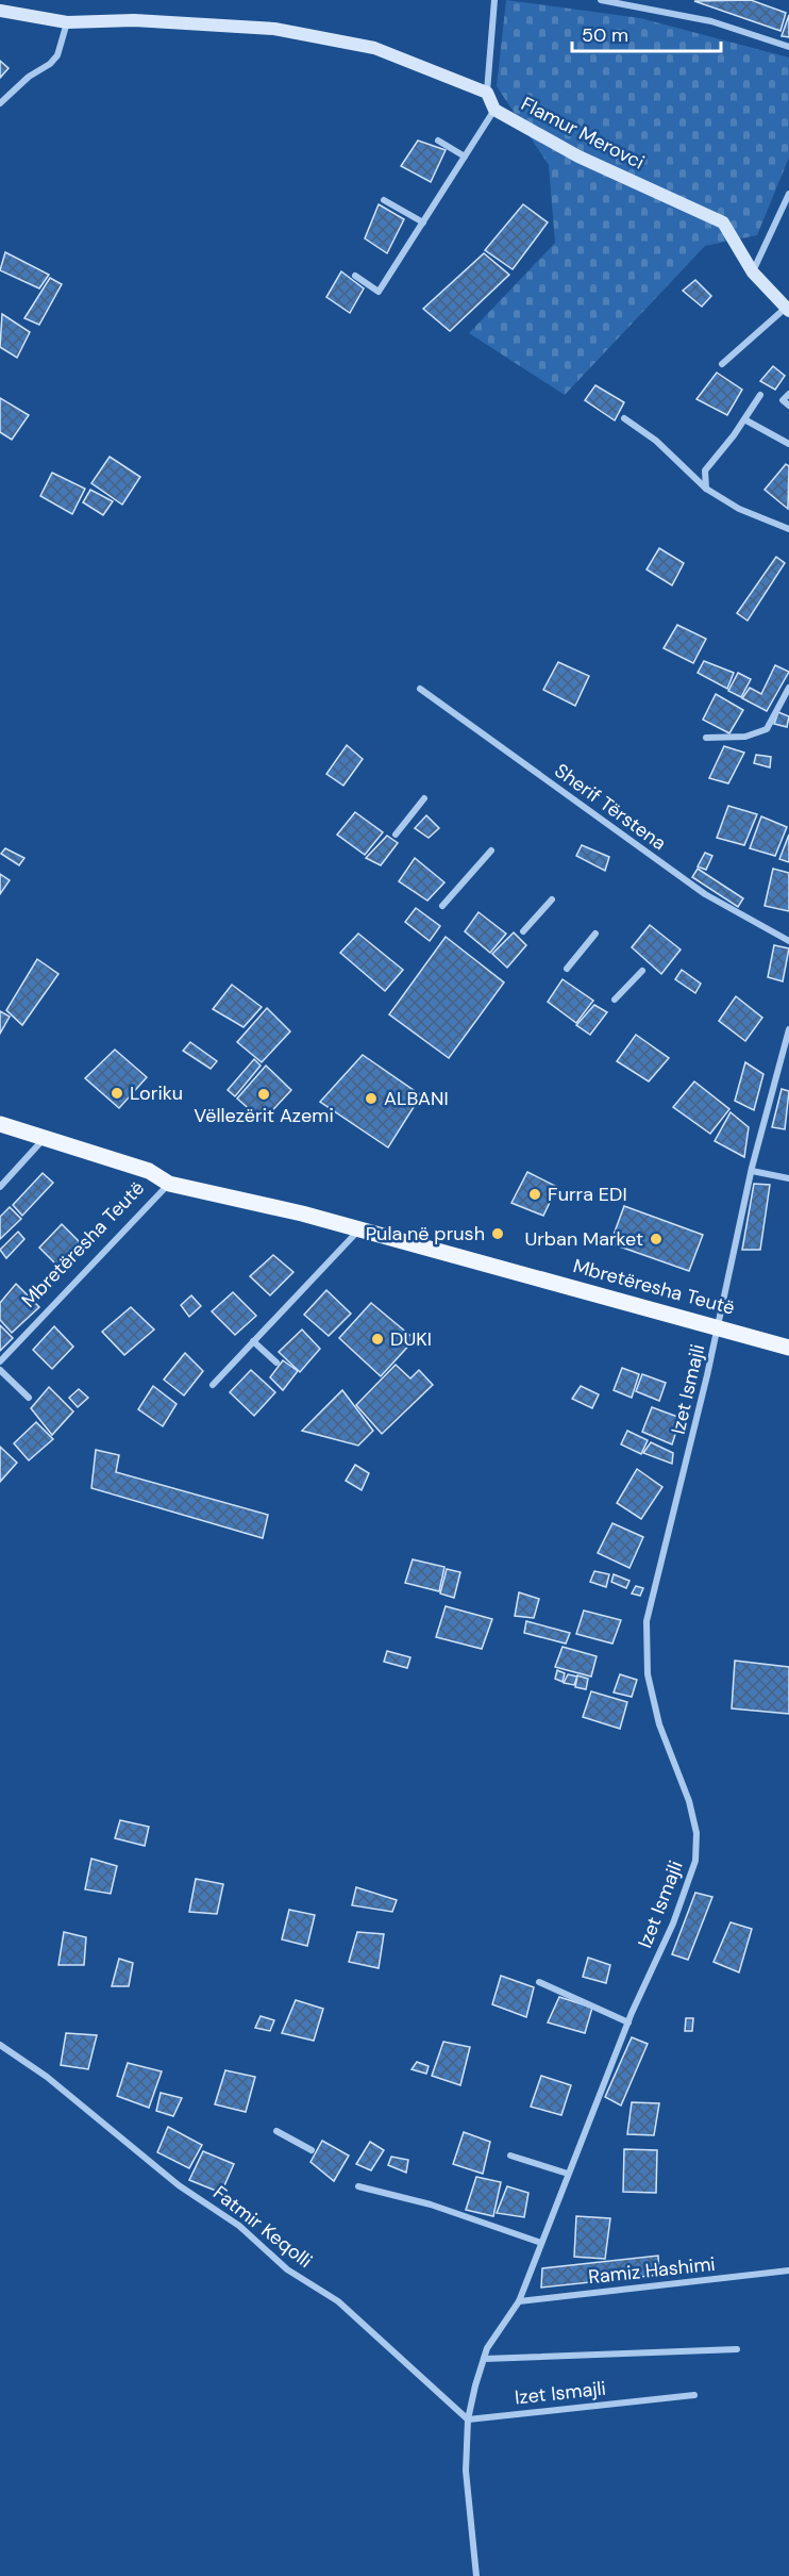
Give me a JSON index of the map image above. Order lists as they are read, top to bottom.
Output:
{
  "streets": {
    "main road": ["Mbretëresha Teutë"],
    "street": [
      "Flamur Merovci",
      "Sherif Tërstena",
      "Izet Ismajli",
      "Fatmir Keqolli",
      "Ramiz Hashimi"
    ]
  },
  "crossings": [
    ["Mbretëresha Teutë", "Izet Ismajli"],
    ["Izet Ismajli", "Fatmir Keqolli"],
    ["Izet Ismajli", "Ramiz Hashimi"]
  ],
  "places": [
    "Loriku",
    "Vëllezërit Azemi",
    "ALBANI",
    "Furra EDI",
    "Pula në prush",
    "Urban Market",
    "DUKI"
  ],
  "scale_bar": "50 m"
}
